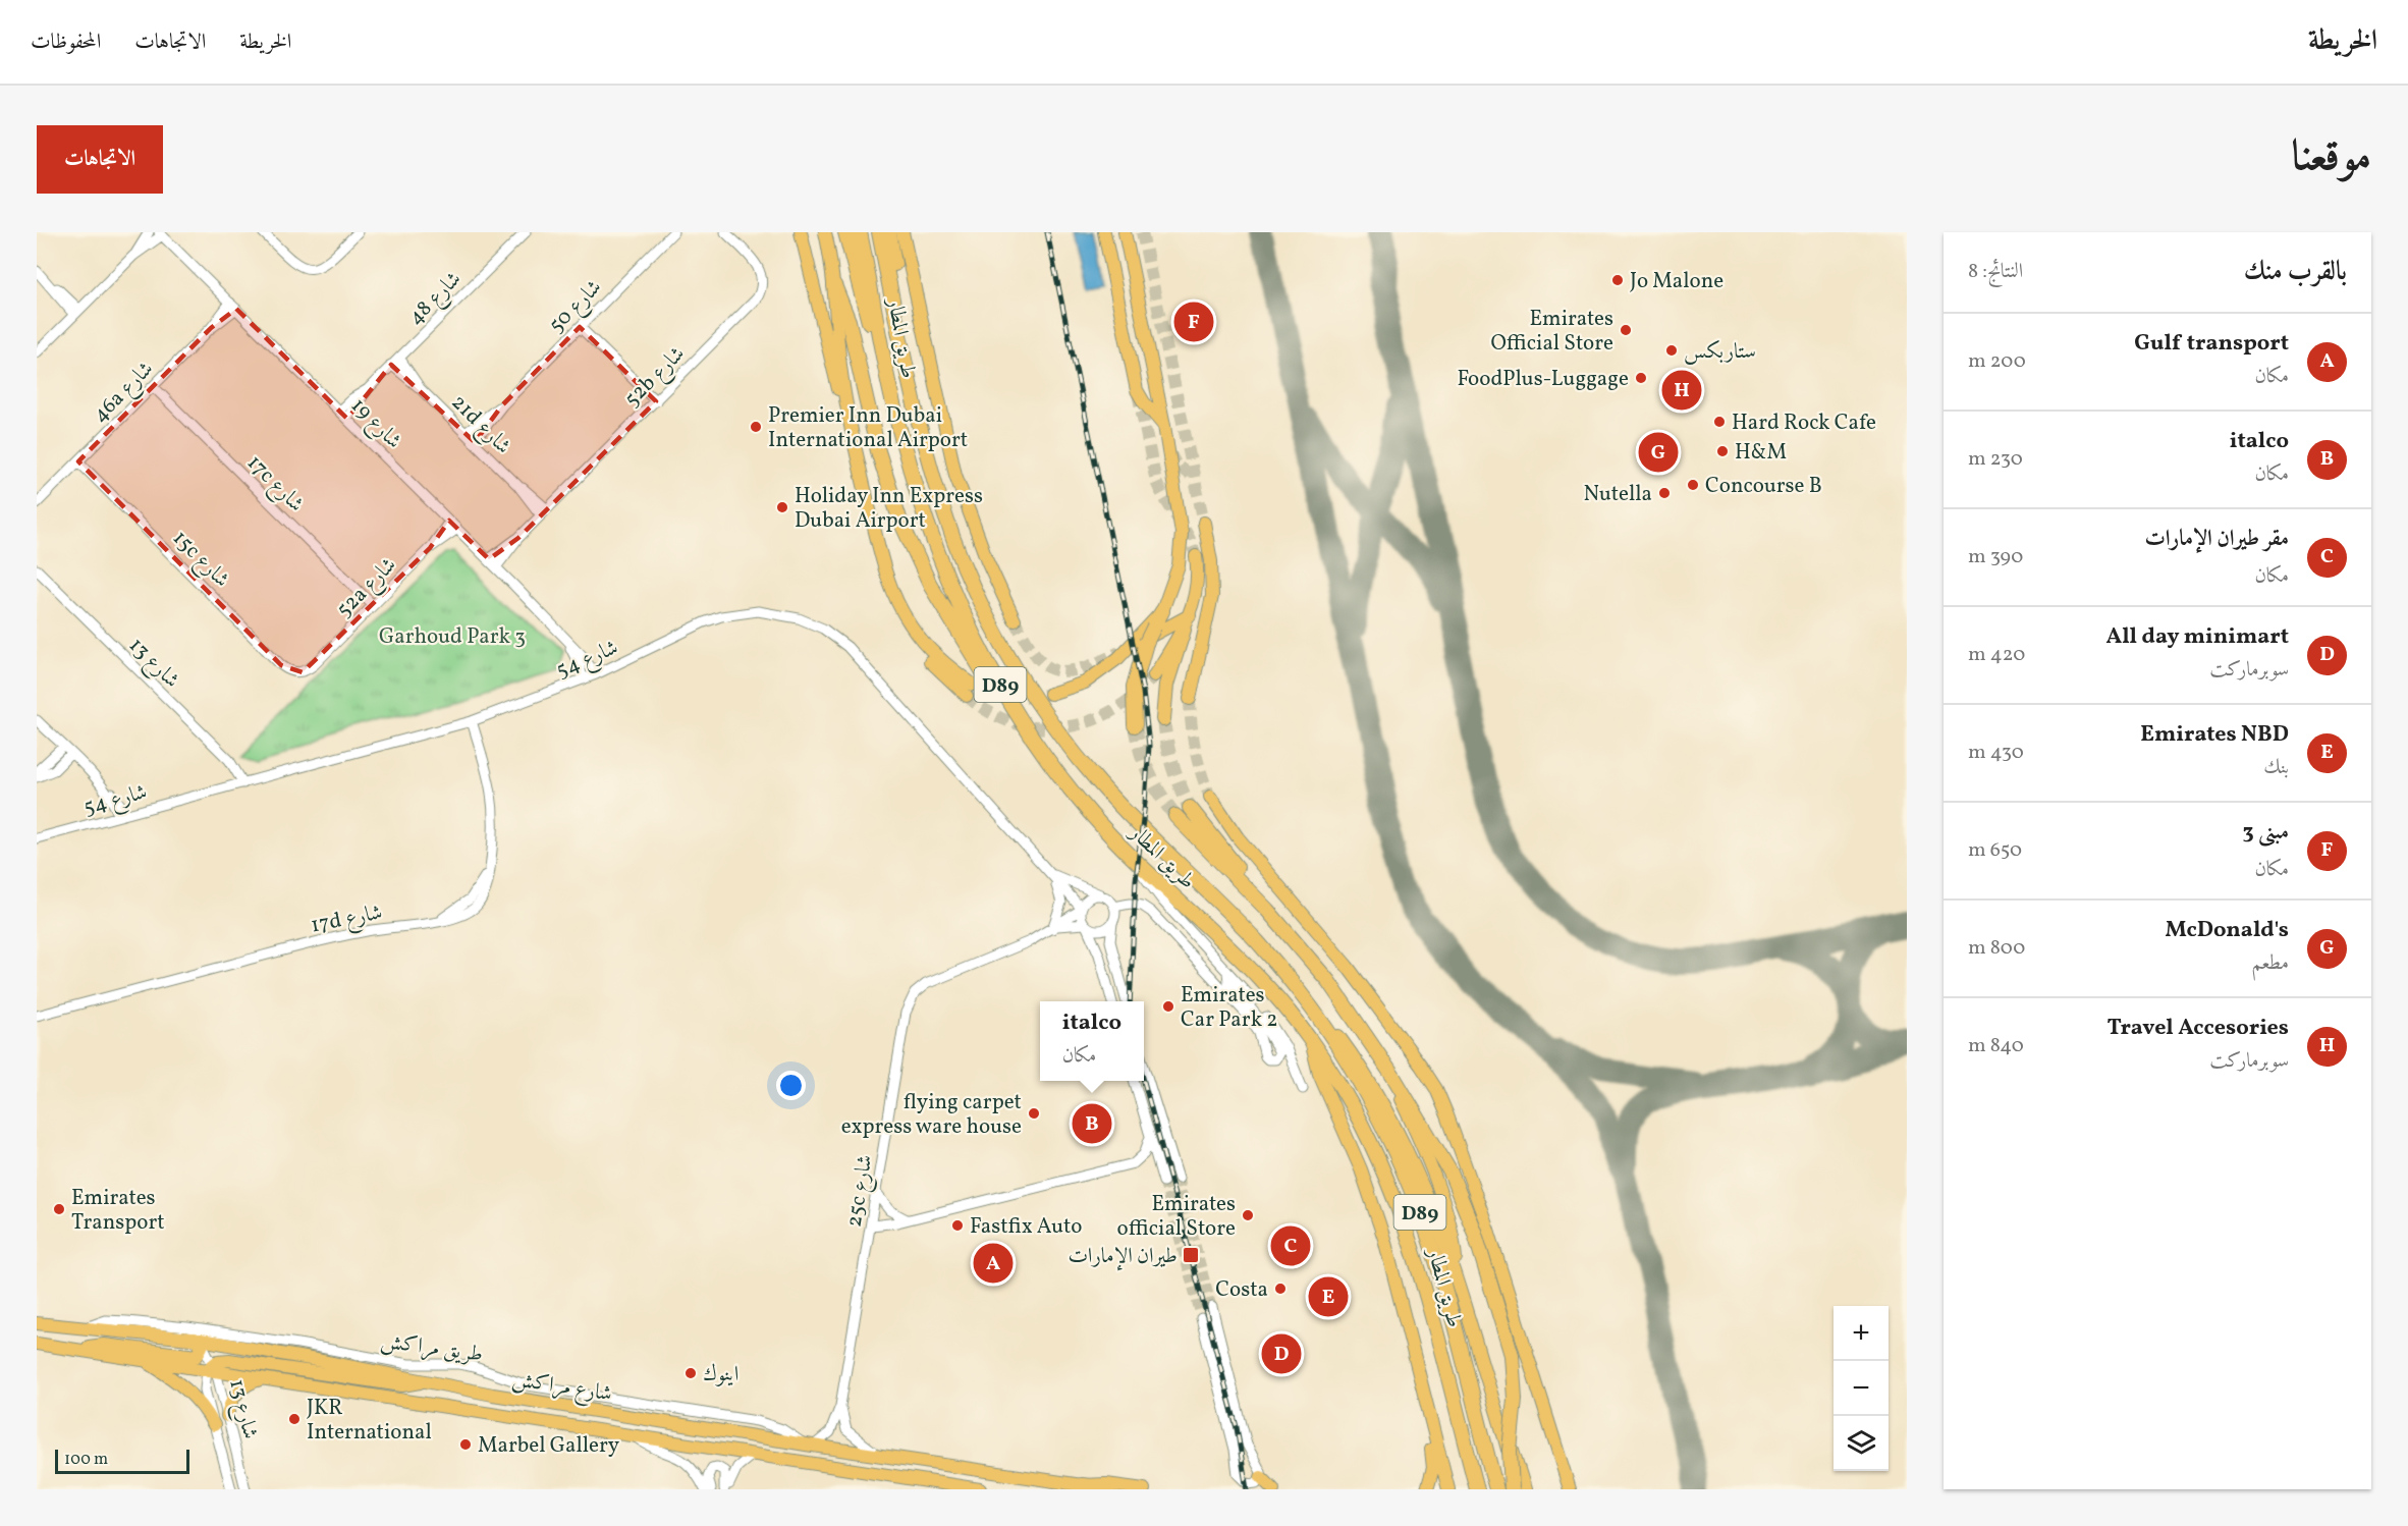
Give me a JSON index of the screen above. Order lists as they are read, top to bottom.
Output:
{
  "streets": {
    "highway": ["طريق المطار", "D89"],
    "main road": ["شارع مراكش"],
    "street": [
      "شارع 48",
      "شارع 50",
      "52b شارع",
      "46a شارع",
      "شارع 19",
      "21d شارع",
      "17c شارع",
      "15c شارع",
      "52a شارع",
      "شارع 54",
      "شارع 13",
      "17d شارع",
      "25c شارع",
      "طريق مراكش"
    ]
  },
  "crossings": [
    ["شارع 48", "شارع 19"],
    ["شارع 48", "21d شارع"],
    ["شارع 50", "21d شارع"],
    ["52b شارع", "شارع 19"],
    ["52b شارع", "21d شارع"],
    ["46a شارع", "شارع 19"],
    ["46a شارع", "17c شارع"],
    ["46a شارع", "15c شارع"],
    ["شارع 19", "52a شارع"],
    ["شارع 19", "شارع 54"],
    ["17c شارع", "52a شارع"],
    ["15c شارع", "52a شارع"],
    ["شارع 54", "شارع 13"],
    ["شارع 54", "17d شارع"],
    ["شارع 54", "25c شارع"],
    ["شارع 13", "شارع مراكش"],
    ["25c شارع", "طريق مراكش"],
    ["25c شارع", "شارع مراكش"],
    ["طريق مراكش", "شارع مراكش"]
  ],
  "parks": ["Garhoud Park 3"],
  "places": {
    "other": [
      "Jo Malone",
      "Emirates Official Store",
      "ستاربكس",
      "FoodPlus-Luggage",
      "Hard Rock Cafe",
      "Premier Inn Dubai International Airport",
      "H&M",
      "Concourse B",
      "Nutella",
      "Holiday Inn Express Dubai Airport",
      "Emirates Car Park 2",
      "flying carpet express ware house",
      "Emirates Transport",
      "Emirates official Store",
      "Fastfix Auto",
      "Costa",
      "اينوك",
      "JKR International",
      "Marbel Gallery"
    ],
    "transit": ["طيران الإمارات"]
  },
  "scale_bar": "100 m",
  "page": {
    "header": "الخريطة",
    "nav": ["الخريطة", "الاتجاهات", "المحفوظات"],
    "title": "موقعنا",
    "buttons": "الاتجاهات",
    "heading": ["بالقرب منك", "النتائج: 8"],
    "pins": [
      "F",
      "H",
      "G",
      "B",
      "C",
      "A",
      "E",
      "D"
    ],
    "list": [
      {
        "mark": "A",
        "name": "Gulf transport",
        "note": "مكان",
        "value": "200 m"
      },
      {
        "mark": "B",
        "name": "italco",
        "note": "مكان",
        "value": "230 m"
      },
      {
        "mark": "C",
        "name": "مقر طيران الإمارات",
        "note": "مكان",
        "value": "390 m"
      },
      {
        "mark": "D",
        "name": "All day minimart",
        "note": "سوبرماركت",
        "value": "420 m"
      },
      {
        "mark": "E",
        "name": "Emirates NBD",
        "note": "بنك",
        "value": "430 m"
      },
      {
        "mark": "F",
        "name": "مبنى 3",
        "note": "مكان",
        "value": "650 m"
      },
      {
        "mark": "G",
        "name": "McDonald's",
        "note": "مطعم",
        "value": "800 m"
      },
      {
        "mark": "H",
        "name": "Travel Accesories",
        "note": "سوبرماركت",
        "value": "840 m"
      }
    ],
    "popup": ["italco", "مكان"],
    "map_buttons": ["+", "−"],
    "scale": "100 m"
  }
}
